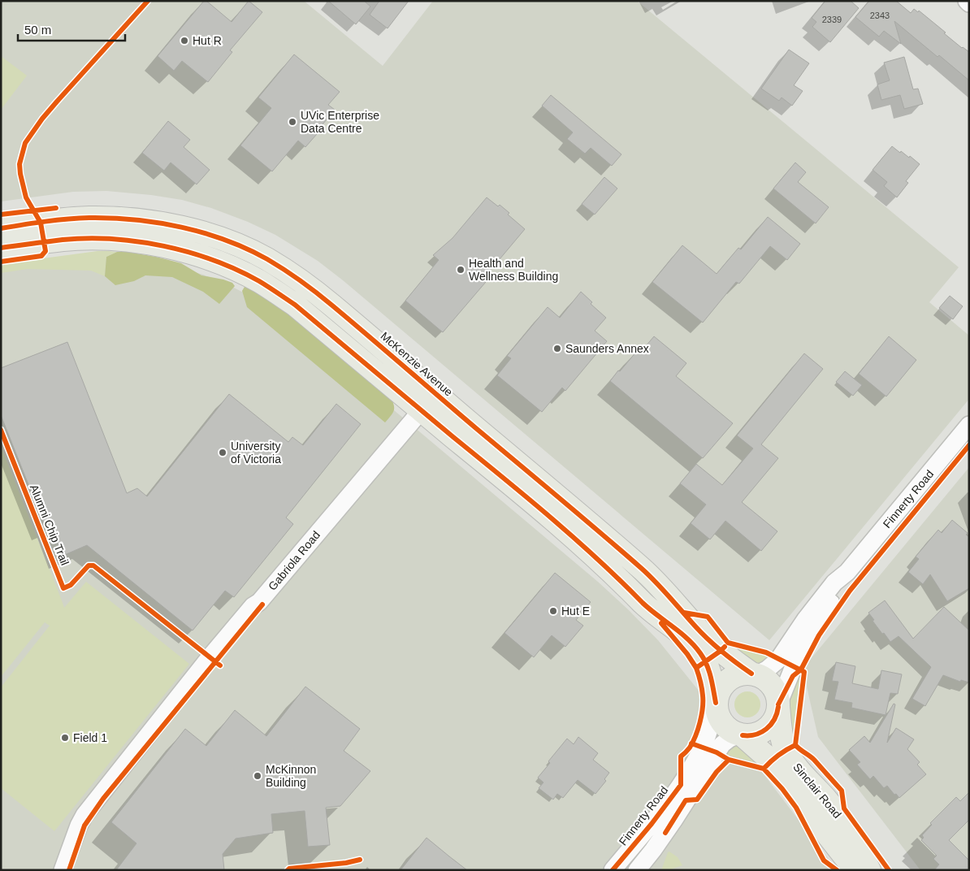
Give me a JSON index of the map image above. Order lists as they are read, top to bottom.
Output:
{
  "streets": {
    "main road": ["McKenzie Avenue", "Sinclair Road"],
    "street": ["Finnerty Road", "Gabriola Road"],
    "cycle path": ["Alumni Chip Trail"]
  },
  "crossings": [
    ["McKenzie Avenue", "Finnerty Road"],
    ["McKenzie Avenue", "Gabriola Road"],
    ["McKenzie Avenue", "Sinclair Road"],
    ["Finnerty Road", "Sinclair Road"]
  ],
  "places": [
    "Hut R",
    "UVic Enterprise Data Centre",
    "Health and Wellness Building",
    "Saunders Annex",
    "University of Victoria",
    "Hut E",
    "Field 1",
    "McKinnon Building"
  ],
  "house_numbers": ["2343", "2339"],
  "scale_bar": "50 m"
}
